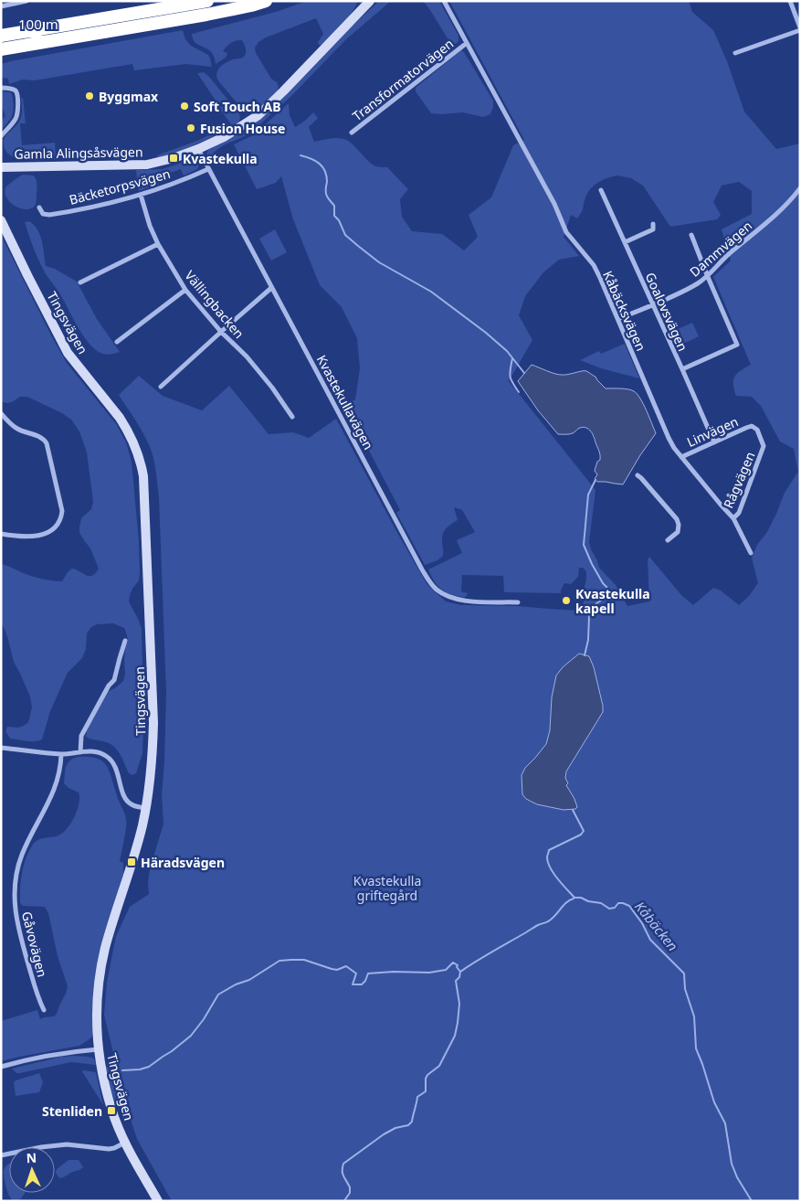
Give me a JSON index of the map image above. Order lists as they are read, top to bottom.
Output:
{
  "streets": {
    "street": [
      "Transformatorvägen",
      "Gamla Alingsåsvägen",
      "Bäcketorpsvägen",
      "Dammvägen",
      "Vällingbacken",
      "Kåbäcksvägen",
      "Goalovsvägen",
      "Tingsvägen",
      "Kvastekullavägen",
      "Linvägen",
      "Rågvägen",
      "Gåvovägen"
    ]
  },
  "crossings": [
    ["Transformatorvägen", "Kåbäcksvägen"],
    ["Gamla Alingsåsvägen", "Kvastekullavägen"],
    ["Bäcketorpsvägen", "Vällingbacken"],
    ["Bäcketorpsvägen", "Kvastekullavägen"],
    ["Dammvägen", "Kåbäcksvägen"],
    ["Dammvägen", "Goalovsvägen"],
    ["Kåbäcksvägen", "Linvägen"],
    ["Kåbäcksvägen", "Rågvägen"],
    ["Goalovsvägen", "Linvägen"],
    ["Linvägen", "Rågvägen"]
  ],
  "water": ["Kåbäcken"],
  "parks": ["Kvastekulla griftegård"],
  "places": {
    "other": [
      "Byggmax",
      "Soft Touch AB",
      "Fusion House",
      "Kvastekulla kapell"
    ],
    "transit": ["Kvastekulla", "Häradsvägen", "Stenliden"]
  },
  "scale_bar": "100 m",
  "north": "top"
}
